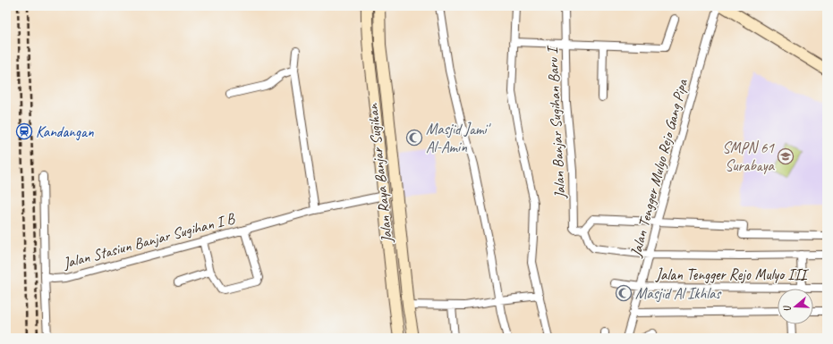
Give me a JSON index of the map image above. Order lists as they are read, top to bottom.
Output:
{
  "streets": {
    "main road": ["Jalan Raya Banjar Sugihan"],
    "street": [
      "Jalan Banjar Sugihan Baru I",
      "Jalan Tengger Mulyo Rejo Gang Pipa",
      "Jalan Stasiun Banjar Sugihan I B",
      "Jalan Tengger Rejo Mulyo III"
    ]
  },
  "crossings": [
    ["Jalan Tengger Mulyo Rejo Gang Pipa", "Jalan Tengger Rejo Mulyo III"],
    ["Jalan Raya Banjar Sugihan", "Jalan Stasiun Banjar Sugihan I B"]
  ],
  "places": {
    "station": ["Kandangan"],
    "mosque": ["Masjid Jami' Al-Amin", "Masjid Al Ikhlas"],
    "school or university": ["SMPN 61 Surabaya"]
  },
  "north": "left"
}
